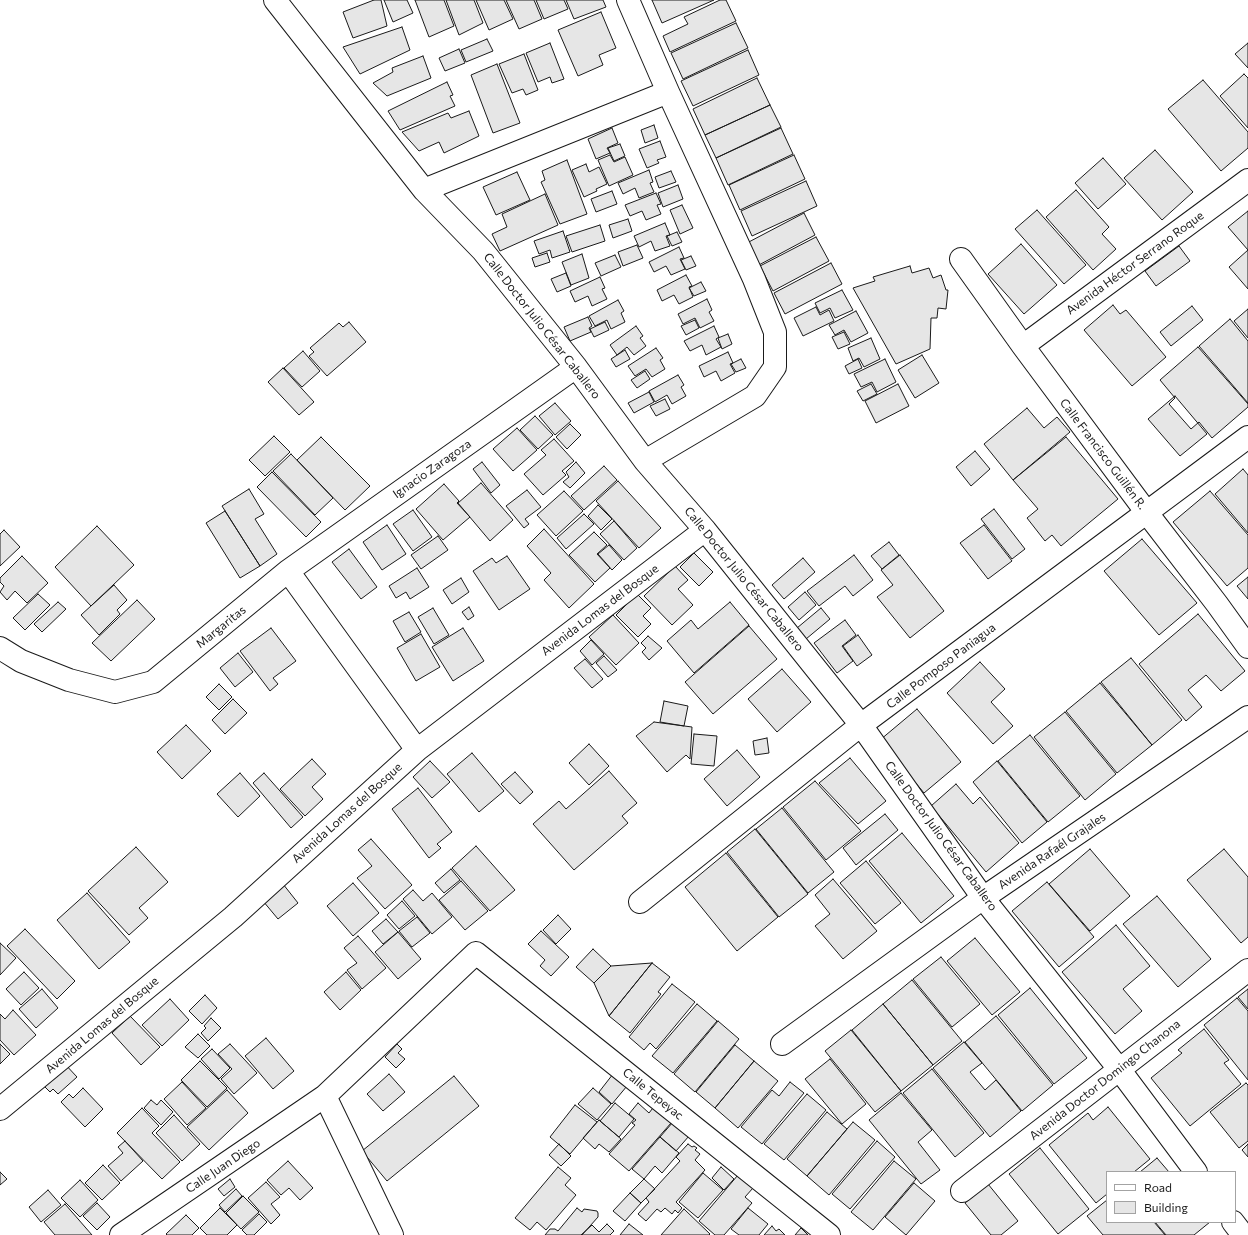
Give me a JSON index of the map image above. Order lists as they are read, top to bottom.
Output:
{
  "streets": {
    "street": [
      "Avenida Héctor Serrano Roque",
      "Calle Doctor Julio César Caballero",
      "Calle Francisco Guillén R.",
      "Ignacio Zaragoza",
      "Avenida Lomas del Bosque",
      "Margaritas",
      "Calle Pomposo Paniagua",
      "Avenida Rafaél Grajales",
      "Avenida Doctor Domingo Chanona",
      "Calle Tepeyac",
      "Calle Juan Diego"
    ]
  },
  "crossings": [
    ["Avenida Héctor Serrano Roque", "Calle Francisco Guillén R."],
    ["Calle Doctor Julio César Caballero", "Ignacio Zaragoza"],
    ["Calle Doctor Julio César Caballero", "Avenida Lomas del Bosque"],
    ["Calle Doctor Julio César Caballero", "Calle Pomposo Paniagua"],
    ["Calle Doctor Julio César Caballero", "Avenida Rafaél Grajales"],
    ["Calle Doctor Julio César Caballero", "Avenida Doctor Domingo Chanona"],
    ["Calle Francisco Guillén R.", "Calle Pomposo Paniagua"],
    ["Ignacio Zaragoza", "Margaritas"],
    ["Calle Tepeyac", "Calle Juan Diego"]
  ],
  "legend": ["Road", "Building"]
}
